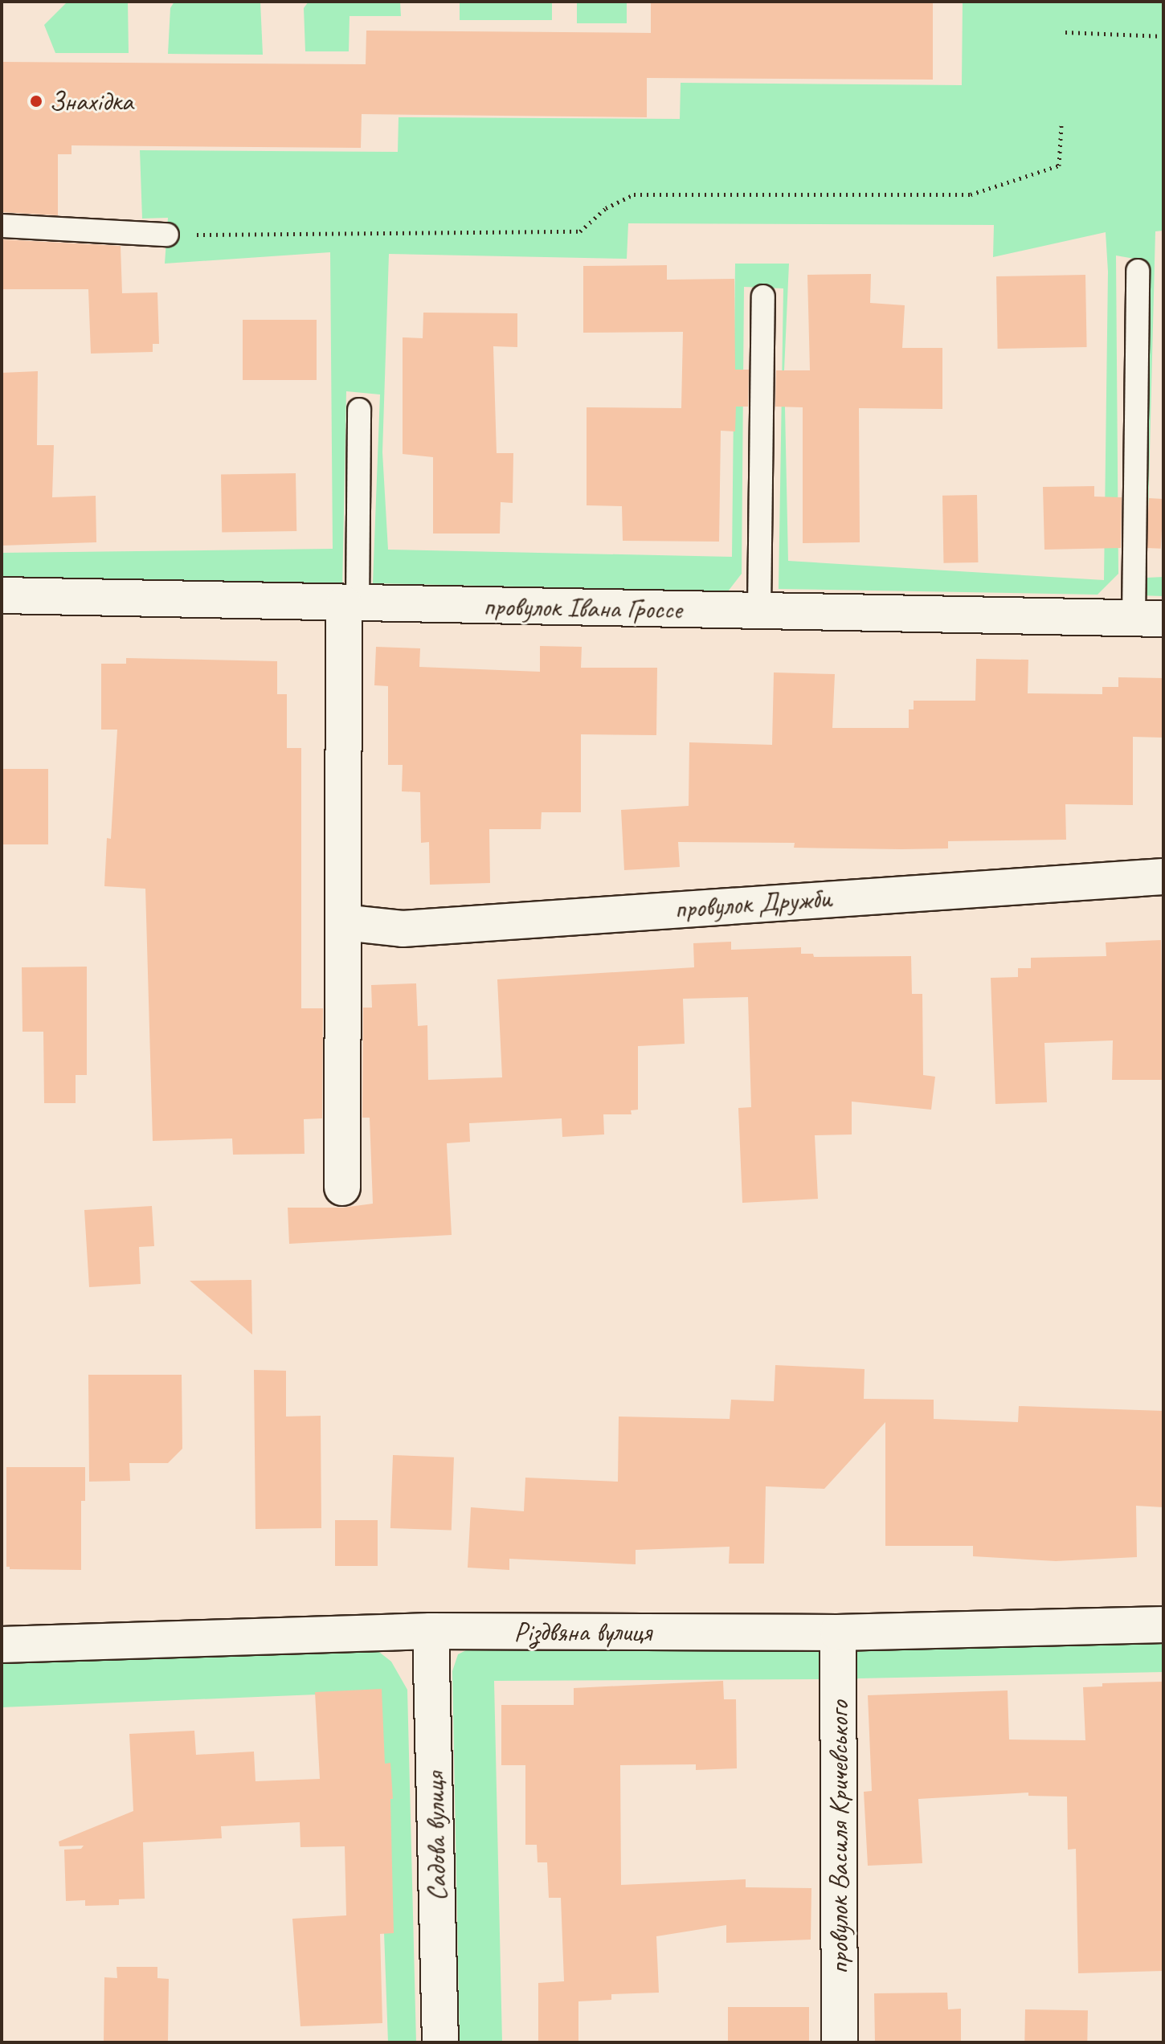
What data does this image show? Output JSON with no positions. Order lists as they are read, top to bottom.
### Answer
{
  "streets": {
    "street": [
      "провулок Івана Гроссе",
      "провулок Дружби",
      "Різдвяна вулиця",
      "Садова вулиця",
      "провулок Василя Кричевського"
    ]
  },
  "crossings": [
    ["Різдвяна вулиця", "Садова вулиця"],
    ["Різдвяна вулиця", "провулок Василя Кричевського"]
  ],
  "places": ["Знахідка"]
}
